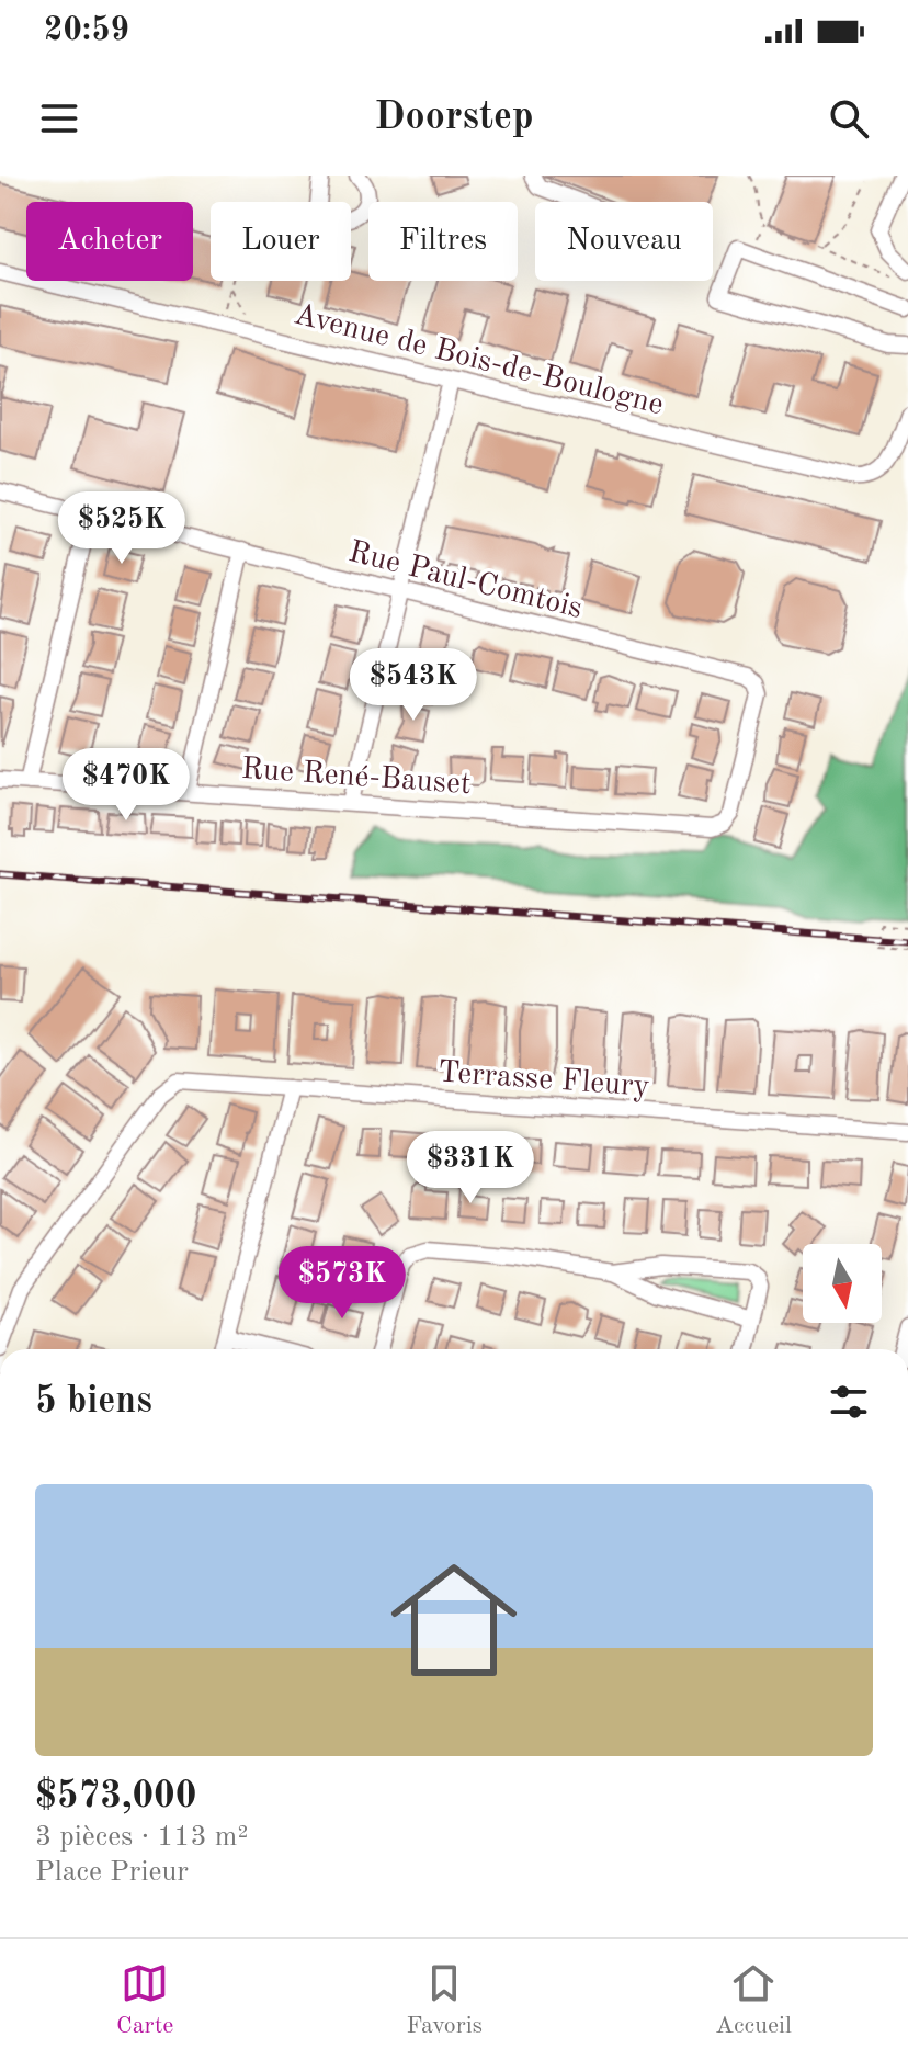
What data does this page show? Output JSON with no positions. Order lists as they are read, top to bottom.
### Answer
{
  "streets": {
    "street": [
      "Avenue de Bois-de-Boulogne",
      "Rue Paul-Comtois",
      "Rue René-Bauset",
      "Terrasse Fleury"
    ]
  },
  "crossings": [
    ["Rue Paul-Comtois", "Rue René-Bauset"]
  ],
  "north": "bottom",
  "page": {
    "status": "20:59",
    "header": "Doorstep",
    "chip": [
      "Acheter",
      "Louer",
      "Filtres",
      "Nouveau"
    ],
    "price": [
      "$525K",
      "$543K",
      "$470K",
      "$331K",
      "$573K"
    ],
    "heading": "5 biens",
    "list": [
      {
        "name": "$573,000",
        "note": "3 pièces · 113 m² · Place Prieur"
      }
    ],
    "tabs": ["Carte", "Favoris", "Accueil"]
  }
}
